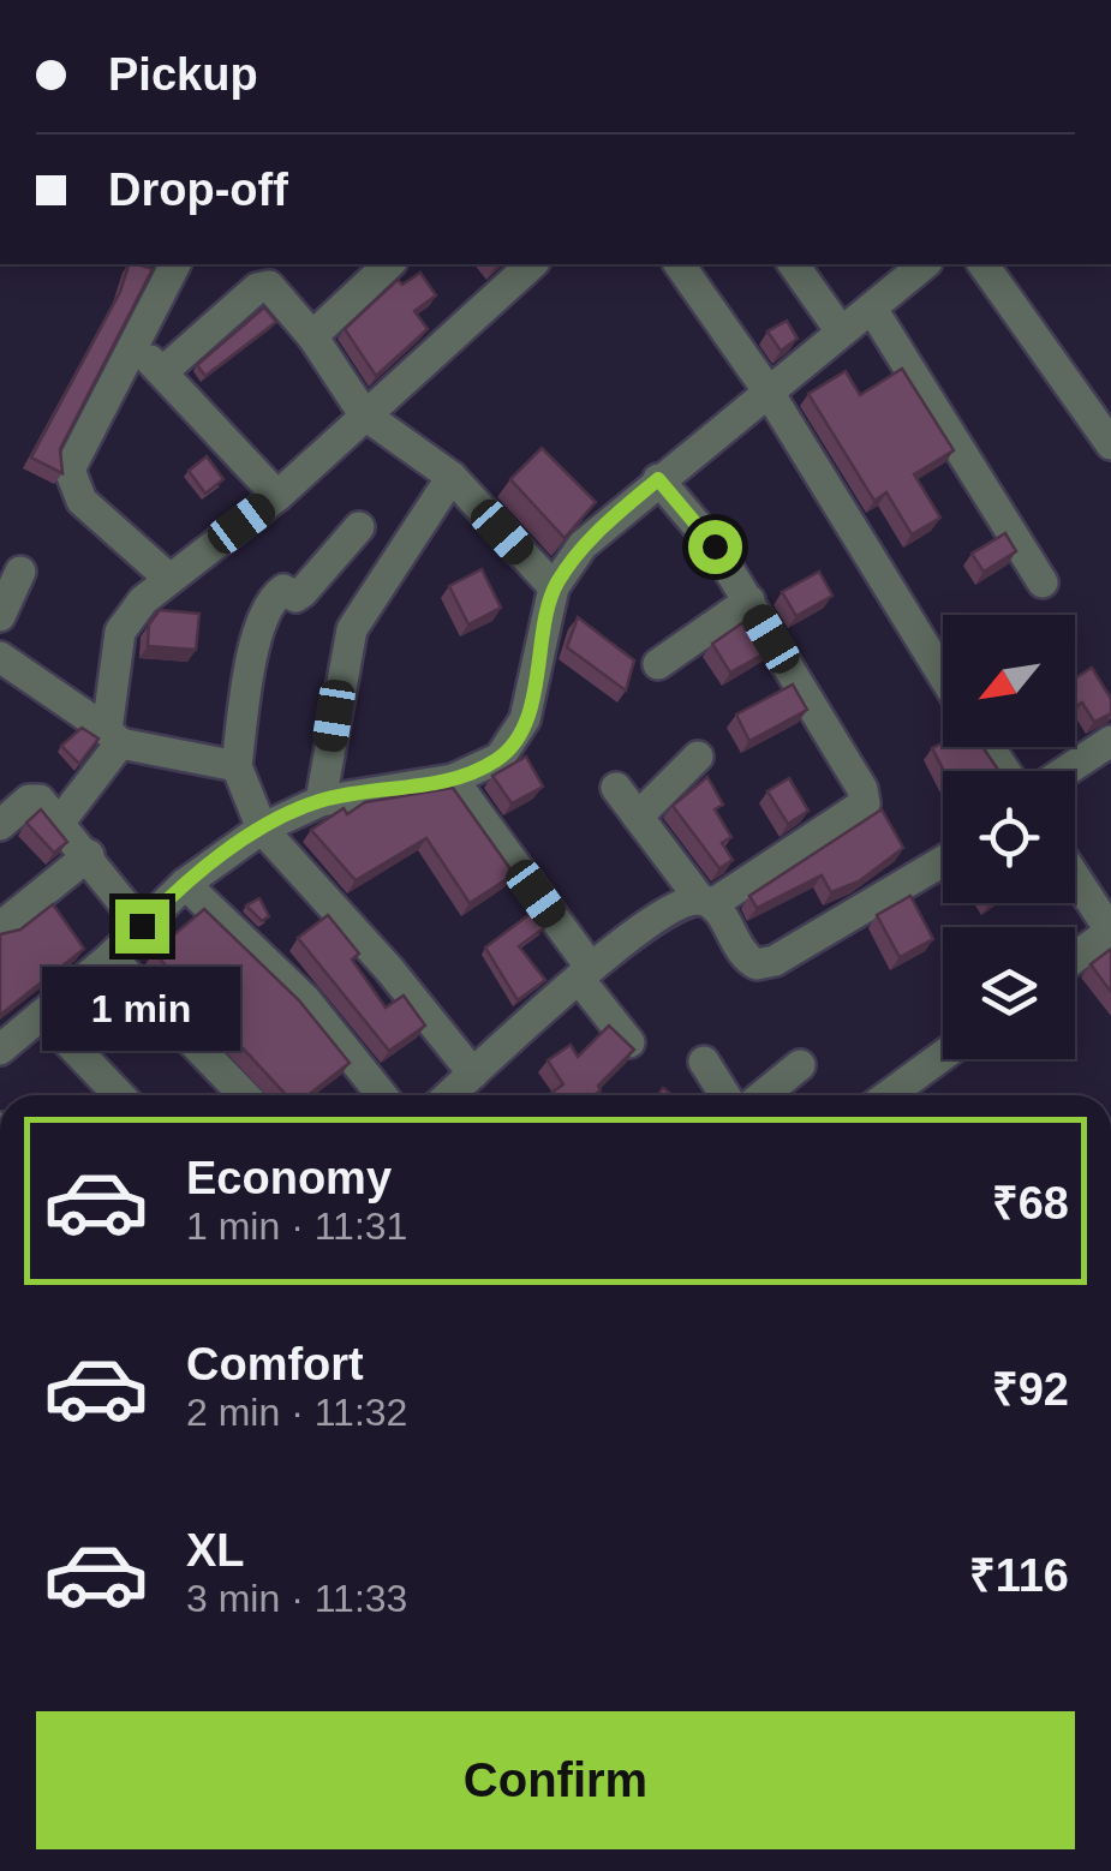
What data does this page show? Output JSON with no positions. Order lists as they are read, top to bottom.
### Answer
{
  "north": "bottom left",
  "page": {
    "banner": ["Pickup", "Drop-off"],
    "bubble": "1 min",
    "list": [
      {
        "name": "Economy",
        "note": "1 min · 11:31",
        "value": "₹68"
      },
      {
        "name": "Comfort",
        "note": "2 min · 11:32",
        "value": "₹92"
      },
      {
        "name": "XL",
        "note": "3 min · 11:33",
        "value": "₹116"
      }
    ],
    "buttons": "Confirm"
  }
}
